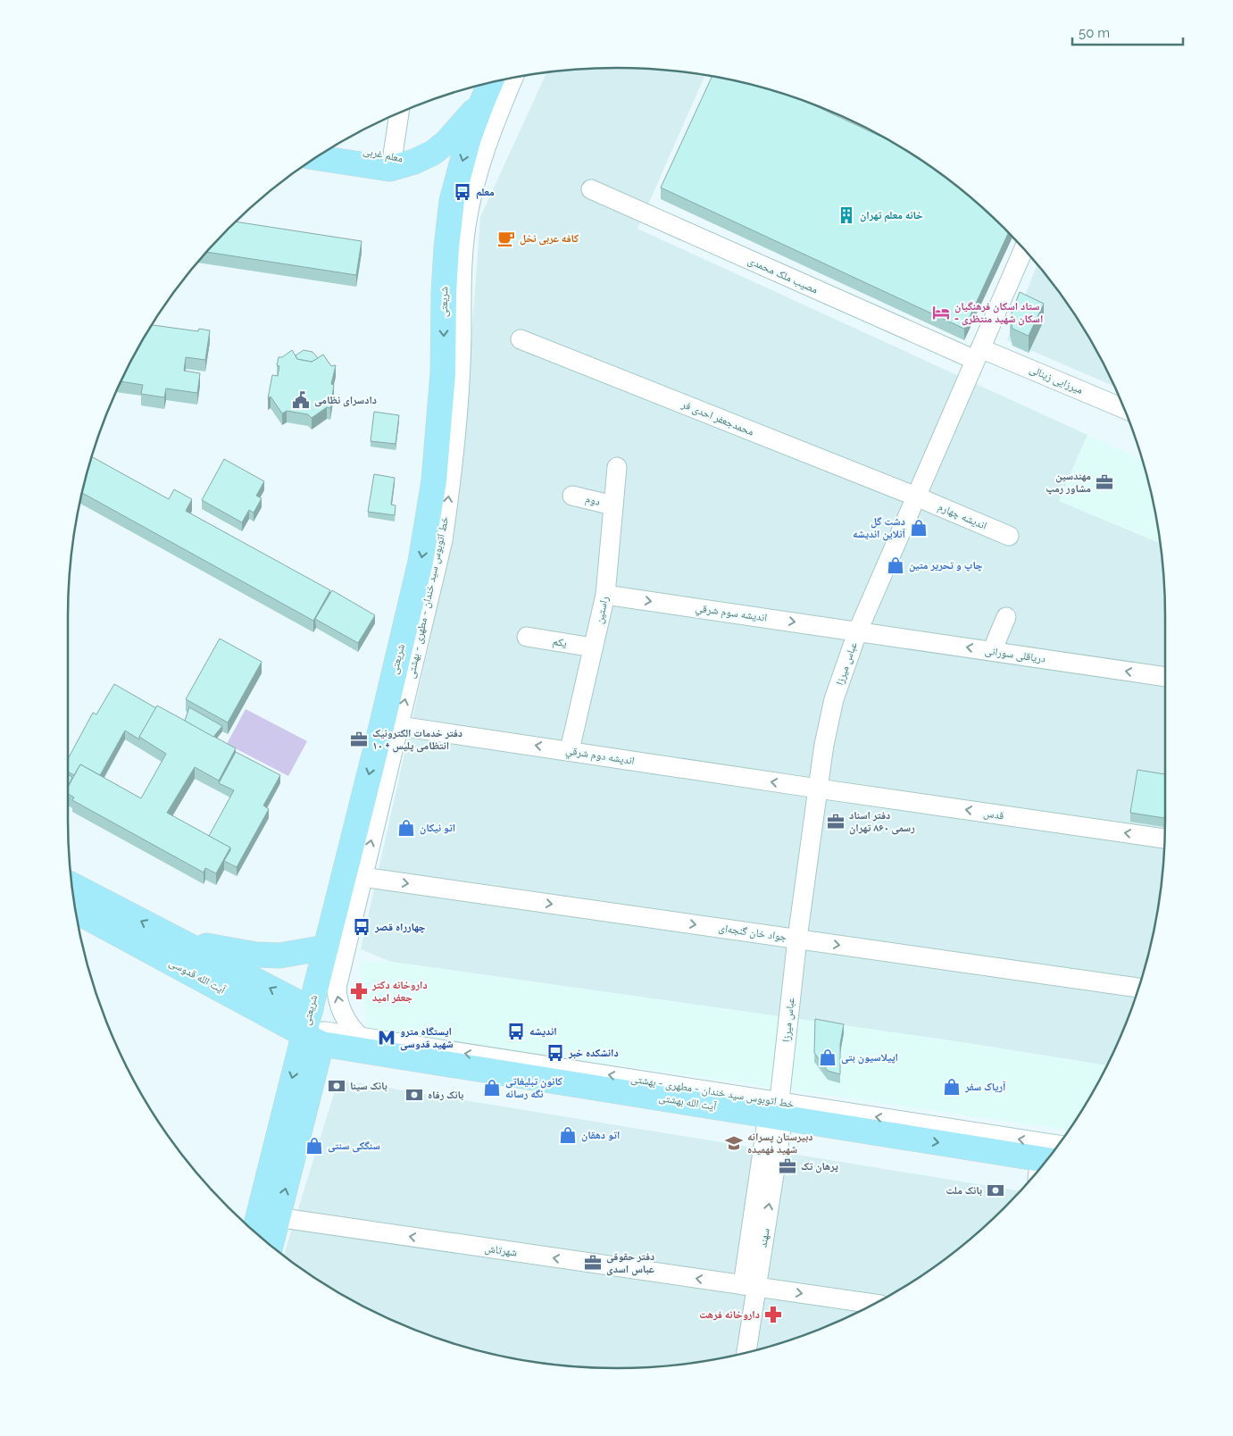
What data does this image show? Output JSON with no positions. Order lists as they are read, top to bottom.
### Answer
{
  "streets": {
    "main road": [
      "معلم غربی",
      "شریعتی",
      "آیت الله قدوسی",
      "آیت الله بهشتی"
    ],
    "street": [
      "مصیب ملک محمدی",
      "میرزایی زینالی",
      "محمدجعفر احدی فر",
      "دوم",
      "اندیشه چهارم",
      "خط اتوبوس سید خندان - مطهری - بهشتی",
      "راستین",
      "اندیشه سوم شرقي",
      "یکم",
      "دریاقلی سورانی",
      "عباس میرزا",
      "انديشه دوم شرقي",
      "قدس",
      "جواد خان گنجه‌ای",
      "شهرتاش"
    ]
  },
  "crossings": [
    ["مصیب ملک محمدی", "میرزایی زینالی"],
    ["مصیب ملک محمدی", "عباس میرزا"],
    ["شریعتی", "خط اتوبوس سید خندان - مطهری - بهشتی"],
    ["شریعتی", "انديشه دوم شرقي"],
    ["شریعتی", "جواد خان گنجه‌ای"],
    ["شریعتی", "آیت الله قدوسی"],
    ["شریعتی", "آیت الله بهشتی"],
    ["شریعتی", "شهرتاش"],
    ["میرزایی زینالی", "عباس میرزا"],
    ["محمدجعفر احدی فر", "اندیشه چهارم"],
    ["محمدجعفر احدی فر", "عباس میرزا"],
    ["دوم", "راستین"],
    ["اندیشه چهارم", "عباس میرزا"],
    ["خط اتوبوس سید خندان - مطهری - بهشتی", "عباس میرزا"],
    ["خط اتوبوس سید خندان - مطهری - بهشتی", "انديشه دوم شرقي"],
    ["خط اتوبوس سید خندان - مطهری - بهشتی", "آیت الله قدوسی"],
    ["خط اتوبوس سید خندان - مطهری - بهشتی", "آیت الله بهشتی"],
    ["راستین", "اندیشه سوم شرقي"],
    ["راستین", "یکم"],
    ["راستین", "انديشه دوم شرقي"],
    ["اندیشه سوم شرقي", "دریاقلی سورانی"],
    ["اندیشه سوم شرقي", "عباس میرزا"],
    ["دریاقلی سورانی", "عباس میرزا"],
    ["عباس میرزا", "انديشه دوم شرقي"],
    ["عباس میرزا", "قدس"],
    ["عباس میرزا", "جواد خان گنجه‌ای"],
    ["عباس میرزا", "آیت الله بهشتی"],
    ["عباس میرزا", "شهرتاش"],
    ["انديشه دوم شرقي", "قدس"],
    ["آیت الله قدوسی", "آیت الله بهشتی"]
  ],
  "one_way": [
    "شریعتی",
    "اندیشه سوم شرقي",
    "دریاقلی سورانی",
    "انديشه دوم شرقي",
    "قدس",
    "جواد خان گنجه‌ای",
    "آیت الله بهشتی"
  ],
  "places": {
    "bus stop": [
      "معلم",
      "چهارراه قصر",
      "اندیشه",
      "دانشکده خبر"
    ],
    "building": ["خانه معلم تهران"],
    "cafe": ["کافه عربی نخل"],
    "hotel": ["ستاد اسکان فرهنگیان - اسکان شهید منتظری"],
    "public building": ["دادسرای نظامی"],
    "office": [
      "مهندسین مشاور رمپ",
      "دفتر خدمات الکترونیک انتظامی پلیس + ۱۰",
      "دفتر اسناد رسمی ۸۶۰ تهران",
      "پرهان تک",
      "دفتر حقوقی عباس اسدی"
    ],
    "shop": [
      "دشت گل آنلاین اندیشه",
      "چاپ و تحریر متین",
      "اتو نیکان",
      "اپیلاسیون بتی",
      "آریاک سفر",
      "کانون تبلیغاتی نگه رسانه",
      "اتو دهقان",
      "سنگکی سنتی"
    ],
    "pharmacy": ["داروخانه دکتر جعفر امید", "داروخانه فرهت"],
    "metro station": ["ایستگاه مترو شهید قدوسی"],
    "bank": ["بانک سینا", "بانک رفاه", "بانک ملت"],
    "school or university": ["دبیرستان پسرانه شهید فهمیده"]
  },
  "scale_bar": "50 m"
}
